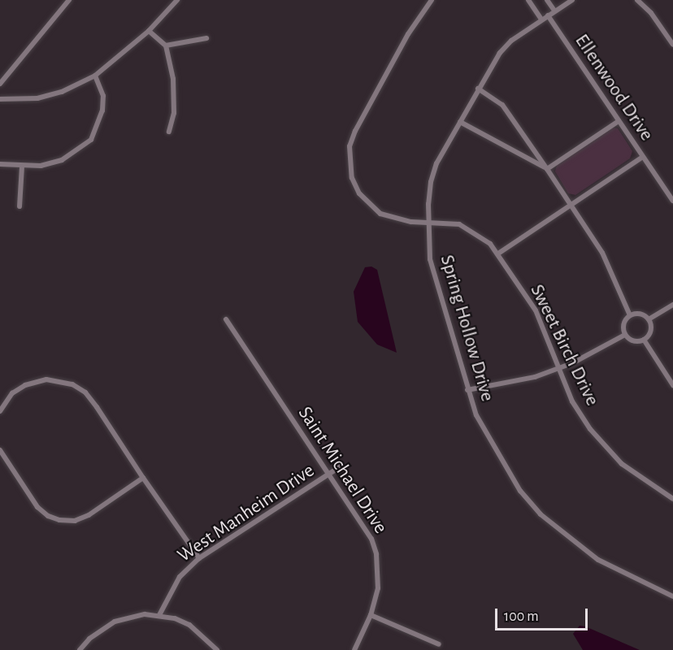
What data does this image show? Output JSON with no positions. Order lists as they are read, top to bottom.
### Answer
{
  "streets": {
    "street": [
      "Ellenwood Drive",
      "Spring Hollow Drive",
      "Sweet Birch Drive",
      "Saint Michael Drive",
      "West Manheim Drive"
    ]
  },
  "crossings": [
    ["Ellenwood Drive", "Spring Hollow Drive"],
    ["Spring Hollow Drive", "Sweet Birch Drive"],
    ["Saint Michael Drive", "West Manheim Drive"]
  ],
  "scale_bar": "100 m"
}
